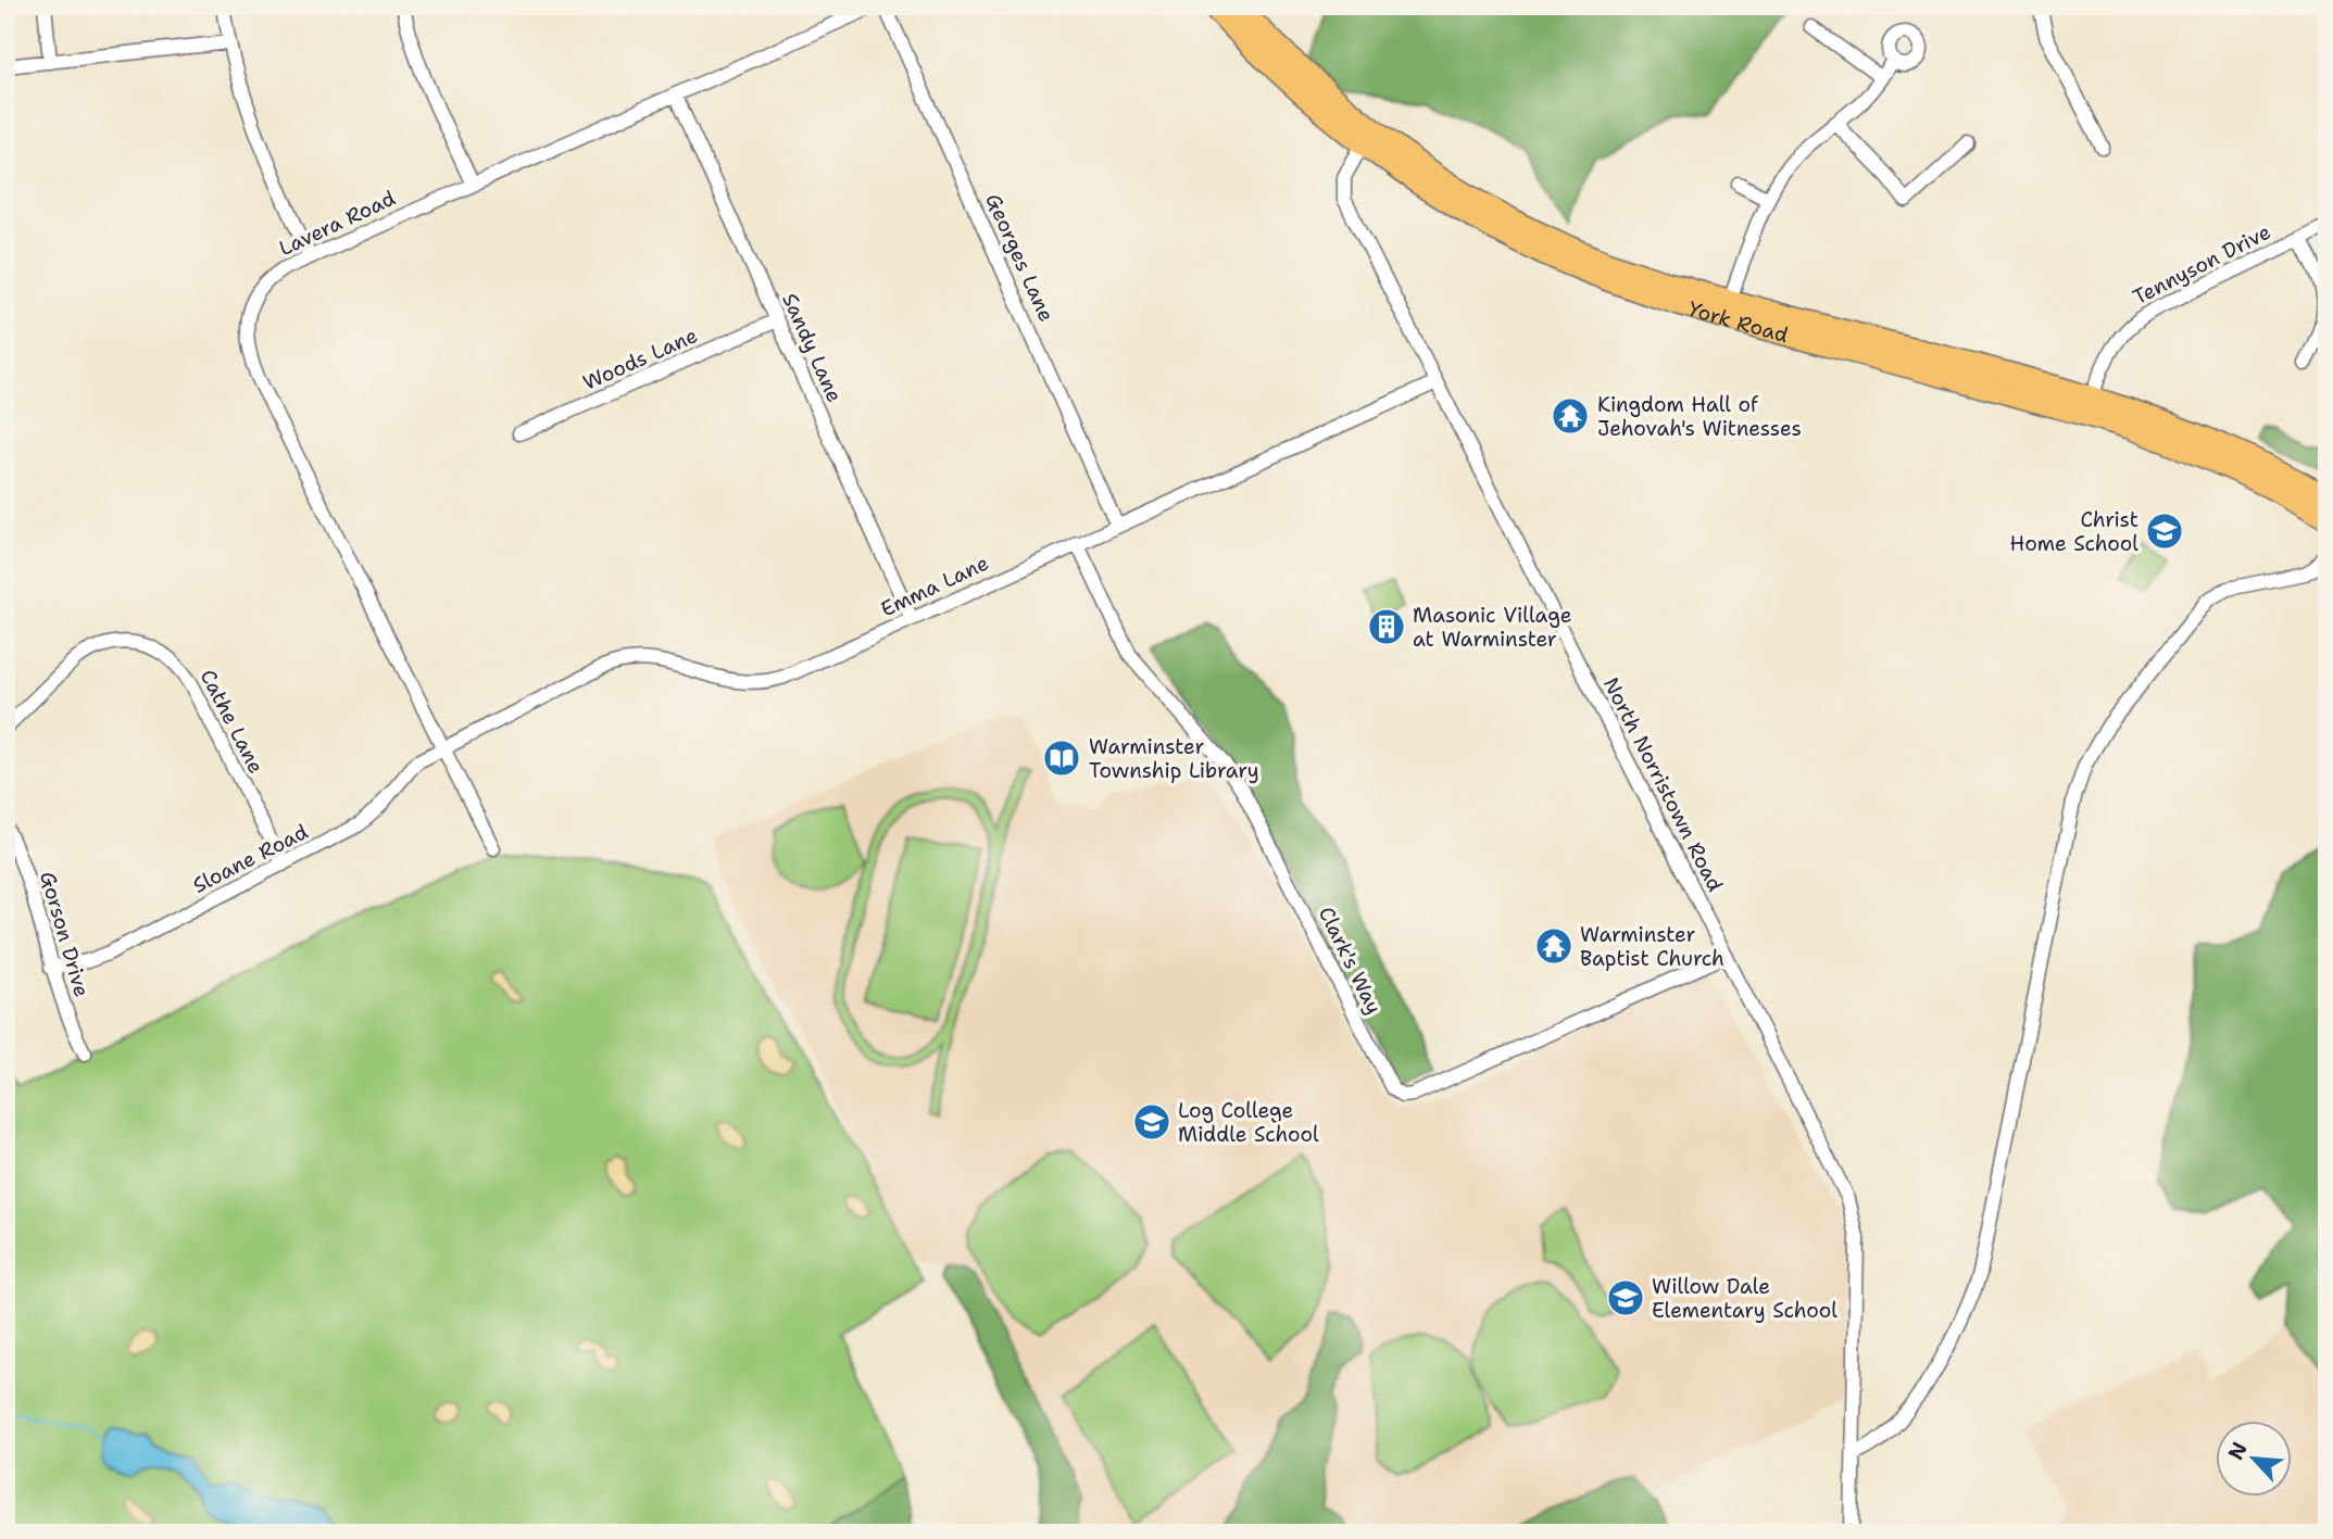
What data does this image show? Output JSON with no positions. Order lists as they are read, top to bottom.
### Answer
{
  "streets": {
    "highway": ["York Road"],
    "street": [
      "Lavera Road",
      "Georges Lane",
      "Tennyson Drive",
      "Sandy Lane",
      "Woods Lane",
      "Emma Lane",
      "Cathe Lane",
      "North Norristown Road",
      "Sloane Road",
      "Gorson Drive",
      "Clark's Way"
    ]
  },
  "crossings": [
    ["Lavera Road", "Sandy Lane"],
    ["Lavera Road", "Emma Lane"],
    ["Lavera Road", "Sloane Road"],
    ["Georges Lane", "Emma Lane"],
    ["Tennyson Drive", "York Road"],
    ["York Road", "North Norristown Road"],
    ["Sandy Lane", "Woods Lane"],
    ["Sandy Lane", "Emma Lane"],
    ["Emma Lane", "North Norristown Road"],
    ["Emma Lane", "Sloane Road"],
    ["Emma Lane", "Clark's Way"],
    ["Cathe Lane", "Sloane Road"],
    ["North Norristown Road", "Clark's Way"],
    ["Sloane Road", "Gorson Drive"]
  ],
  "places": {
    "temple": ["Kingdom Hall of Jehovah's Witnesses", "Warminster Baptist Church"],
    "school or university": ["Christ Home School", "Log College Middle School", "Willow Dale Elementary School"],
    "building": ["Masonic Village at Warminster"],
    "library": ["Warminster Township Library"]
  },
  "north": "top left"
}
